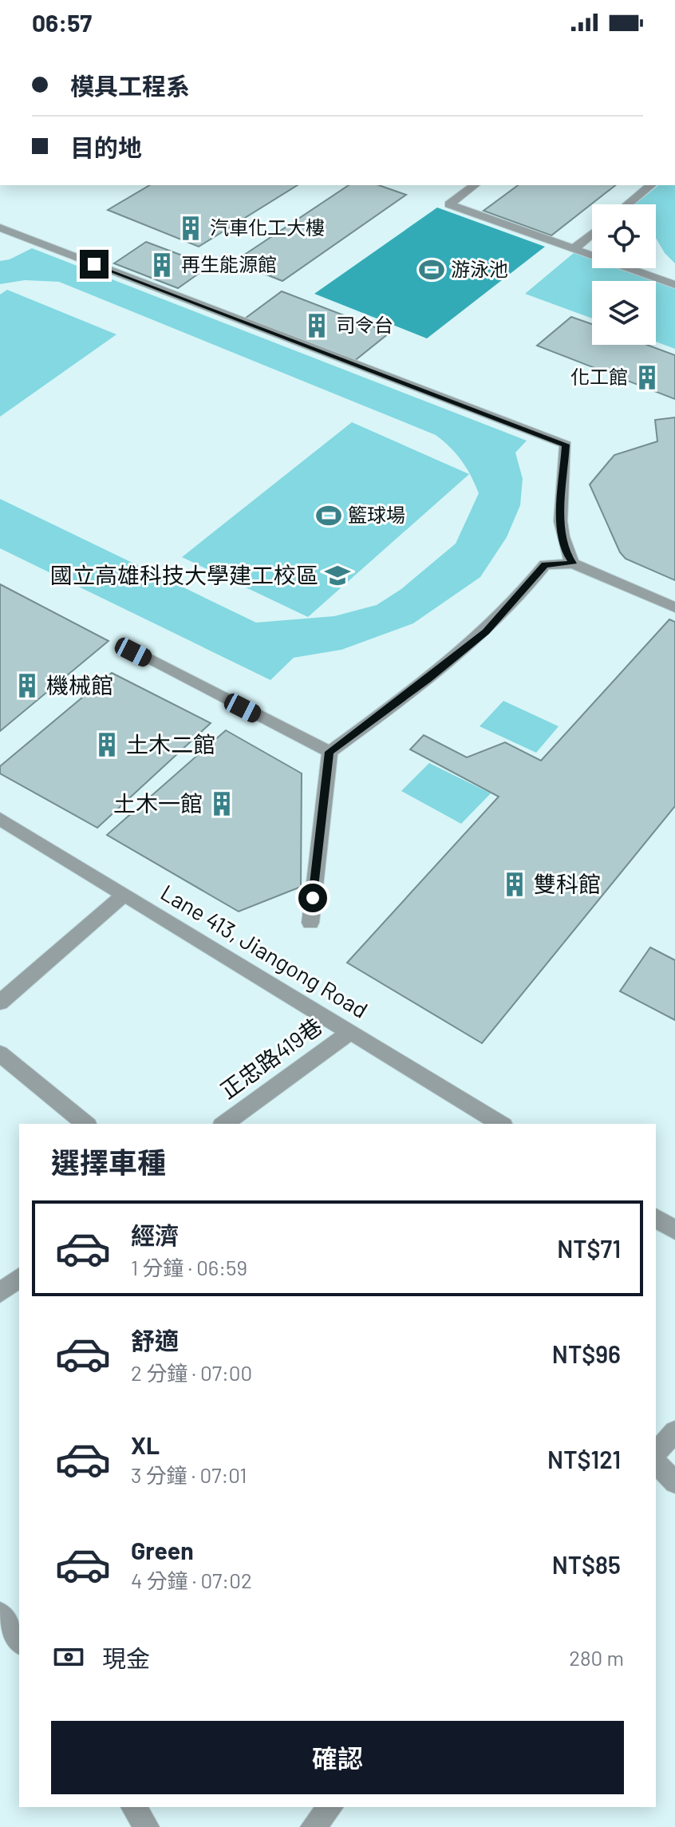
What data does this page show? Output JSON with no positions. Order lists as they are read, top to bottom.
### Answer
{
  "streets": {
    "street": ["Lane 413, Jiangong Road", "正忠路419巷"]
  },
  "crossings": [
    ["Lane 413, Jiangong Road", "正忠路419巷"]
  ],
  "places": {
    "building": [
      "汽車化工大樓",
      "再生能源館",
      "司令台",
      "化工館",
      "機械館",
      "土木二館",
      "土木一館",
      "雙科館"
    ],
    "sports": ["游泳池", "籃球場"],
    "school or university": ["國立高雄科技大學建工校區"]
  },
  "page": {
    "status": "06:57",
    "banner": ["模具工程系", "目的地"],
    "heading": "選擇車種",
    "list": [
      {
        "name": "經濟",
        "note": "1 分鐘 · 06:59",
        "value": "NT$71"
      },
      {
        "name": "舒適",
        "note": "2 分鐘 · 07:00",
        "value": "NT$96"
      },
      {
        "name": "XL",
        "note": "3 分鐘 · 07:01",
        "value": "NT$121"
      },
      {
        "name": "Green",
        "note": "4 分鐘 · 07:02",
        "value": "NT$85"
      }
    ],
    "pay": ["現金", "280 m"],
    "buttons": "確認"
  }
}
